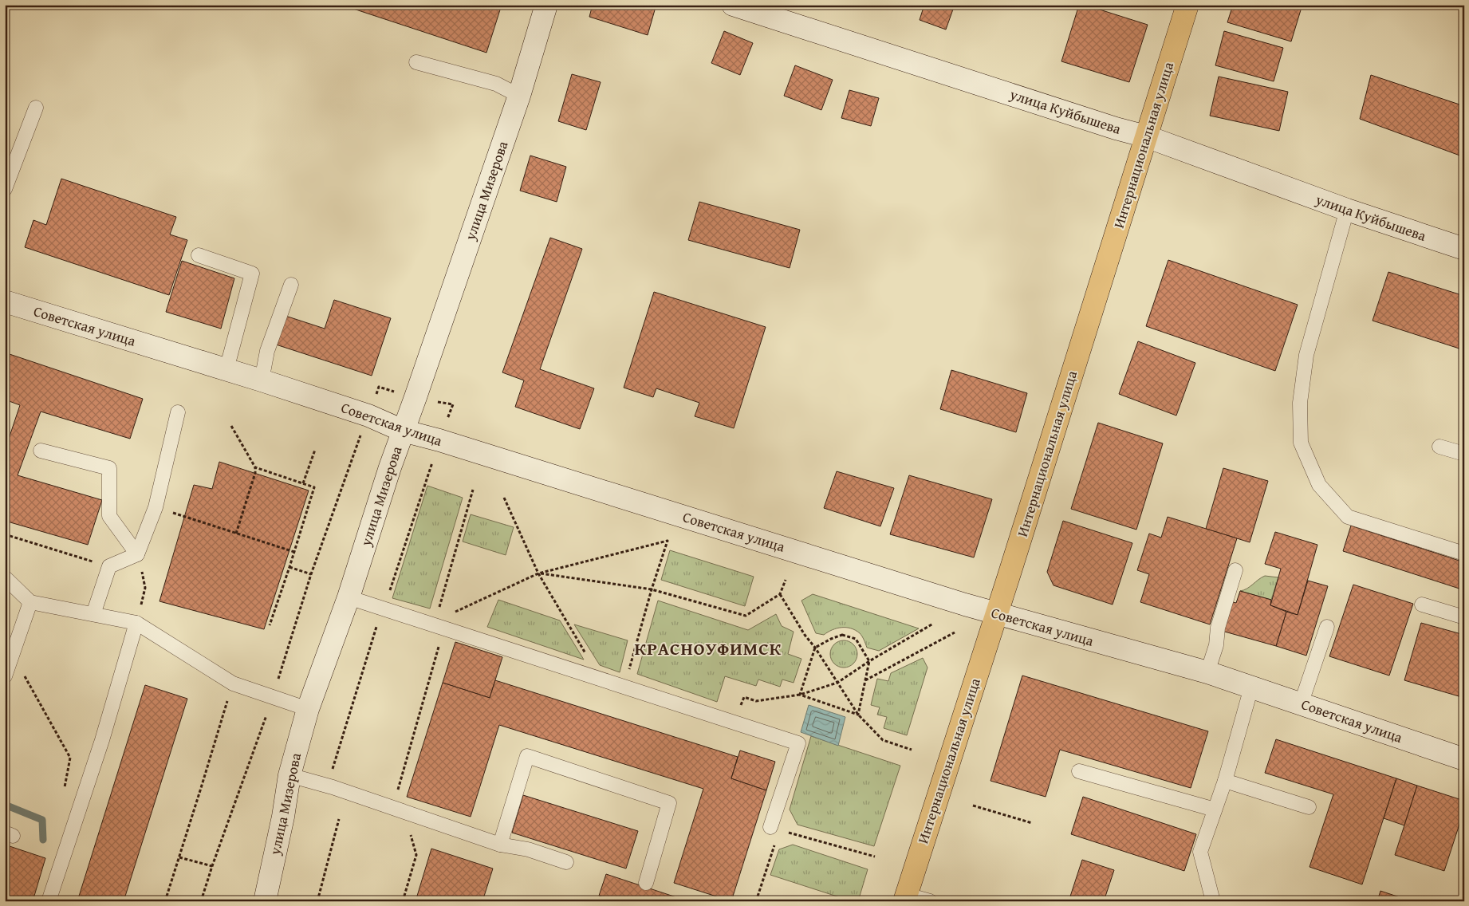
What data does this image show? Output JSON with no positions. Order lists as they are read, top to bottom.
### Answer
{
  "streets": {
    "main road": [
      "улица Куйбышева",
      "Интернациональная улица",
      "улица Мизерова",
      "Советская улица"
    ]
  },
  "crossings": [
    ["улица Куйбышева", "Интернациональная улица"],
    ["Интернациональная улица", "Советская улица"],
    ["улица Мизерова", "Советская улица"]
  ],
  "districts": ["КРАСНОУФИМСК"]
}
